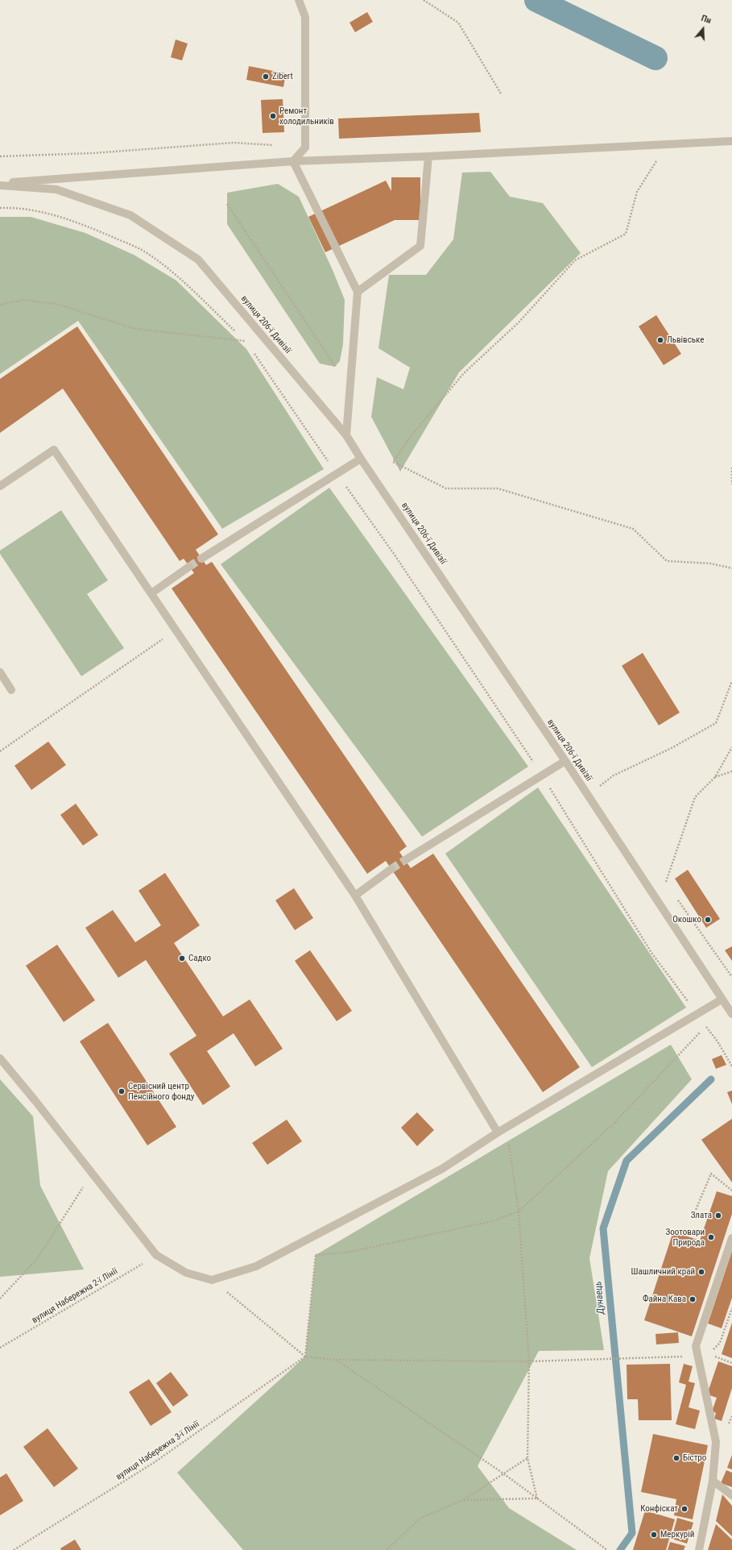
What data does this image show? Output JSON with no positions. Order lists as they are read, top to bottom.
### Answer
{
  "streets": {
    "street": ["вулиця 206-ї Дивізії"],
    "path": ["вулиця Набережна 2-ї Лінії", "вулиця Набережна 3-ї Лінії"]
  },
  "water": ["Дунаець"],
  "places": [
    "Zibert",
    "Ремонт холодильників",
    "Львівське",
    "Окошко",
    "Садко",
    "Сервісний центр Пенсійного фонду",
    "Злата",
    "Зоотовари Природа",
    "Шашличний край",
    "Файна Кава",
    "Бістро",
    "Конфіскат",
    "Меркурій"
  ],
  "north": "top"
}
